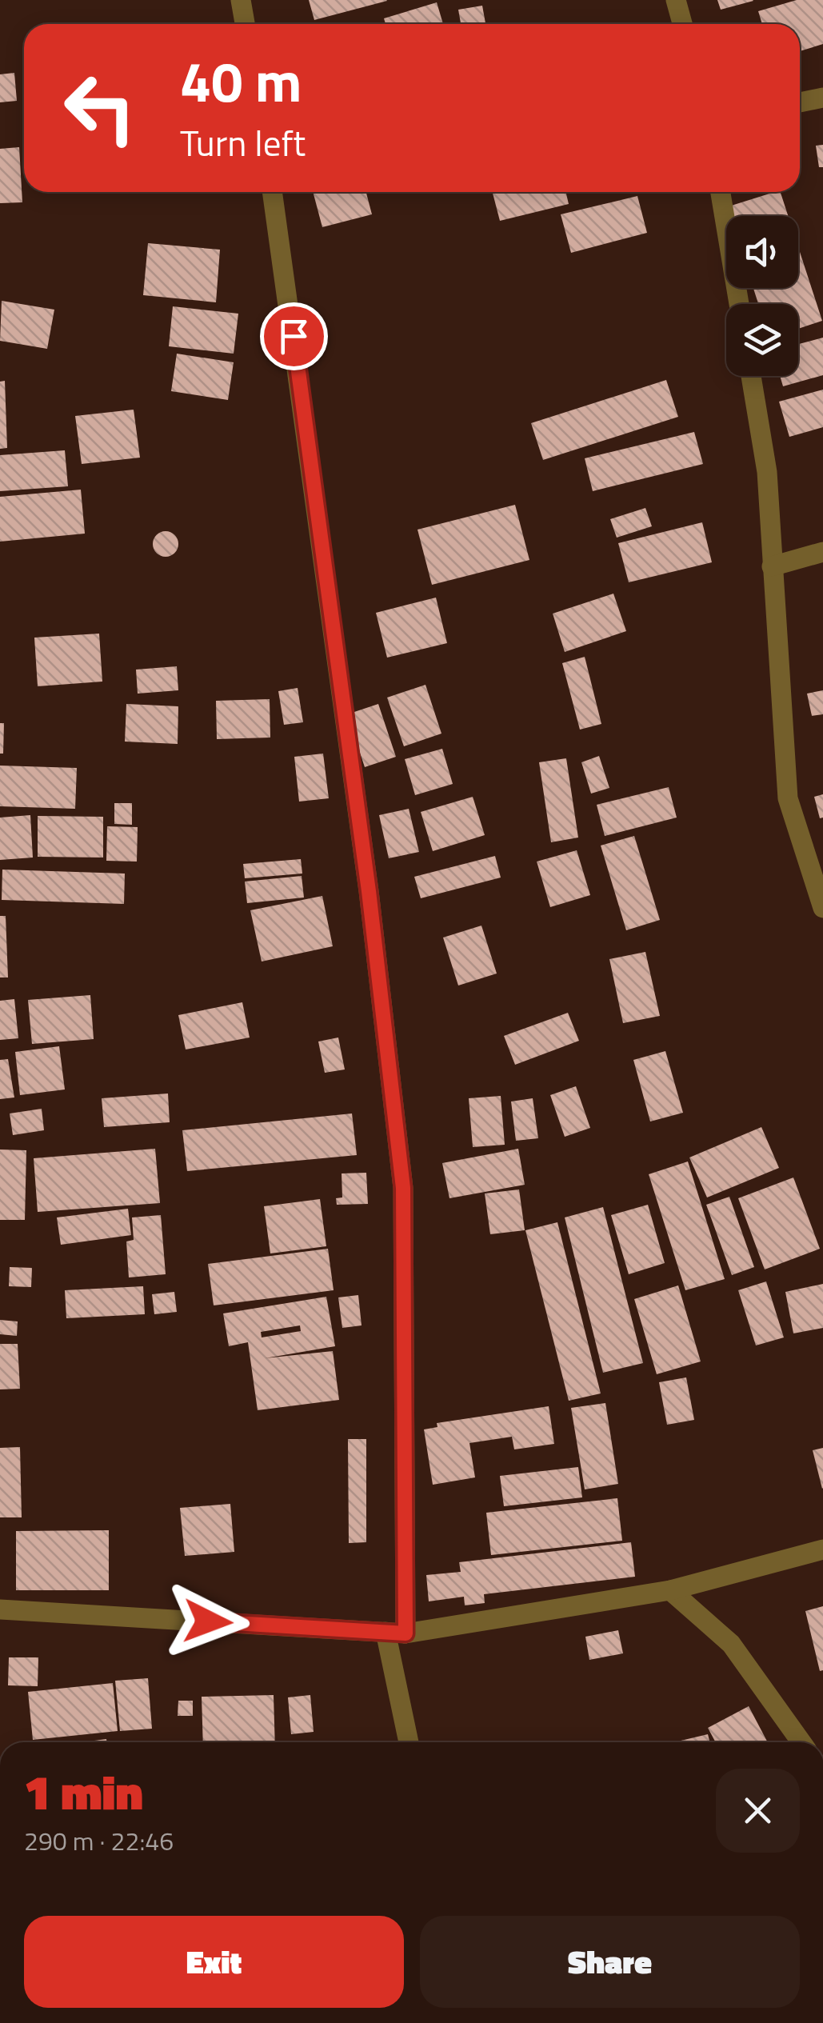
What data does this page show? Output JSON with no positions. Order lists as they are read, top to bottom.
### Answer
{
  "page": {
    "turn": ["40 m", "Turn left"],
    "heading": ["1 min", "290 m · 22:46"],
    "buttons": ["Exit", "Share"]
  }
}
